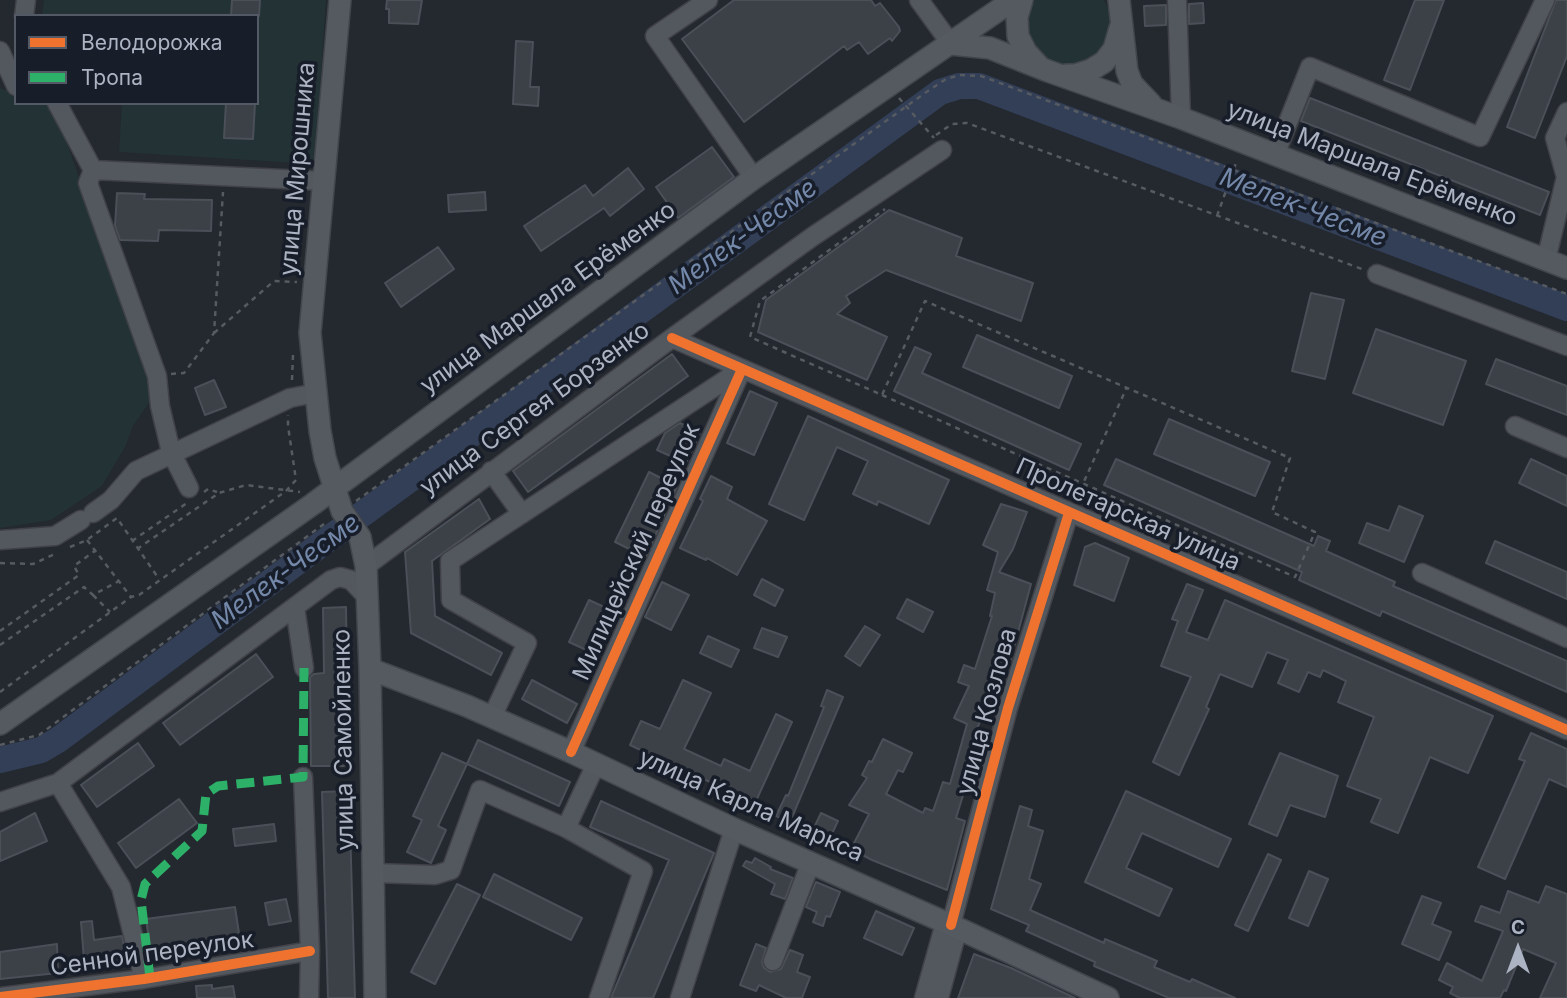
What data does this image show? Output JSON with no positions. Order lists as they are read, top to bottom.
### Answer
{
  "streets": {
    "main road": [
      "улица Маршала Ерёменко",
      "улица Мирошника",
      "улица Самойленко",
      "улица Карла Маркса"
    ],
    "street": [
      "улица Сергея Борзенко",
      "Пролетарская улица",
      "Милицейский переулок",
      "улица Козлова",
      "Сенной переулок"
    ]
  },
  "crossings": [
    ["улица Маршала Ерёменко", "улица Мирошника"],
    ["улица Маршала Ерёменко", "улица Самойленко"],
    ["улица Мирошника", "улица Самойленко"],
    ["улица Сергея Борзенко", "Пролетарская улица"],
    ["улица Сергея Борзенко", "улица Самойленко"],
    ["Пролетарская улица", "Милицейский переулок"],
    ["Пролетарская улица", "улица Козлова"],
    ["Милицейский переулок", "улица Карла Маркса"],
    ["улица Козлова", "улица Карла Маркса"],
    ["улица Самойленко", "улица Карла Маркса"]
  ],
  "water": ["Мелек-Чесме"],
  "legend": ["Велодорожка", "Тропа"],
  "north": "top"
}
